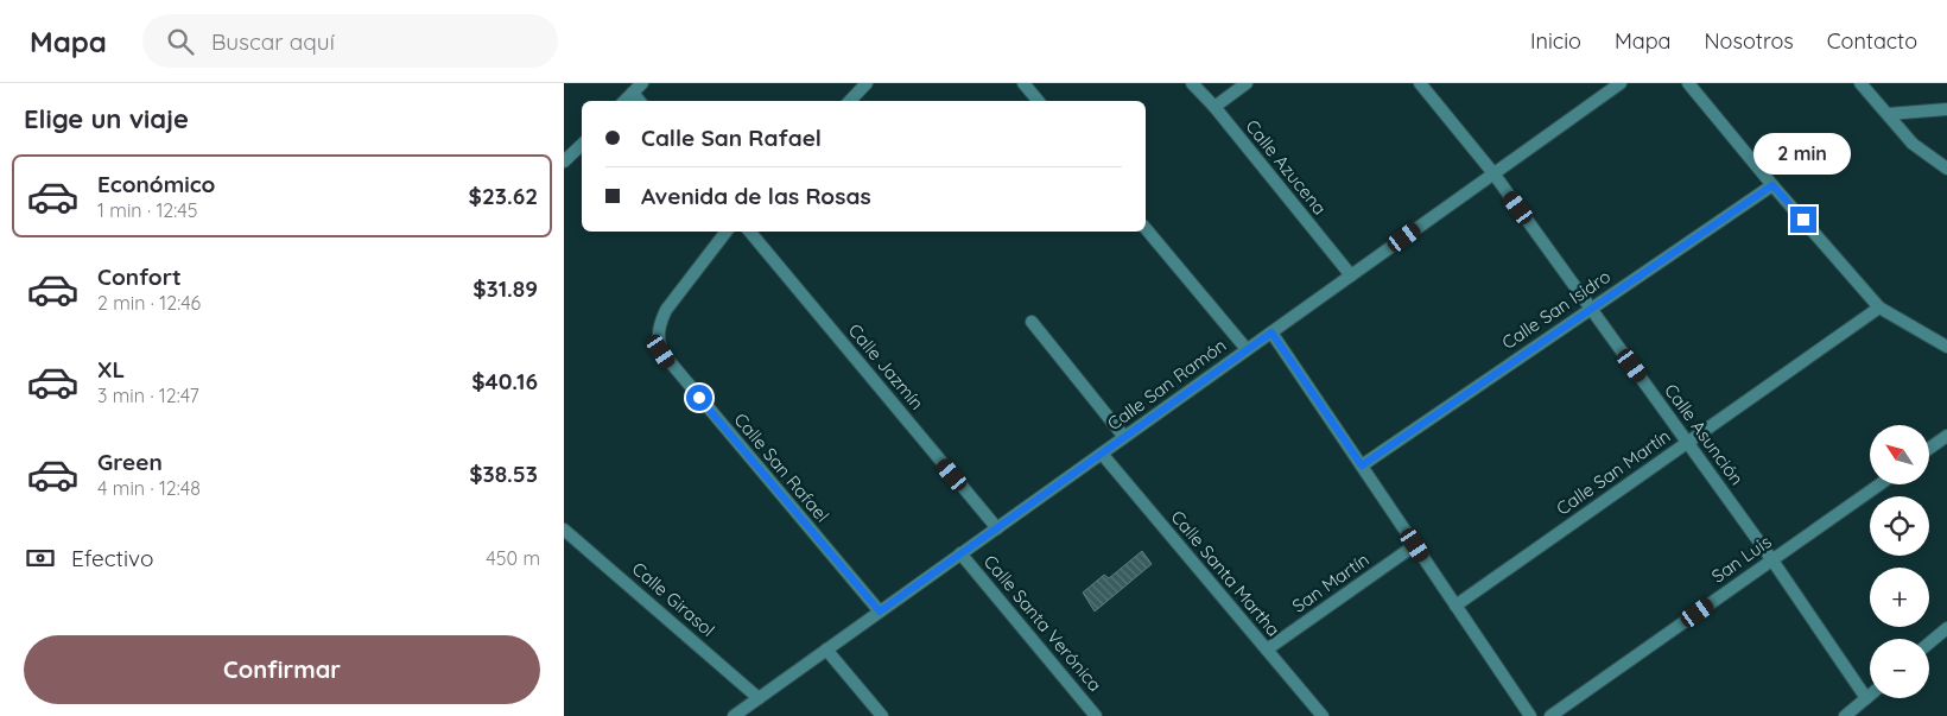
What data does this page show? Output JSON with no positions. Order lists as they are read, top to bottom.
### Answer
{
  "streets": {
    "street": [
      "Calle Azucena",
      "Calle San Isidro",
      "Calle Jazmín",
      "Calle San Ramón",
      "Calle Asunción",
      "Calle San Rafael",
      "Calle San Martín",
      "San Luis",
      "Calle Santa Martha",
      "San Martín",
      "Calle Girasol",
      "Calle Santa Verónica"
    ]
  },
  "crossings": [
    ["Calle Azucena", "Calle San Ramón"],
    ["Calle San Isidro", "Calle Asunción"],
    ["Calle Jazmín", "Calle San Ramón"],
    ["Calle San Ramón", "Calle Asunción"],
    ["Calle San Ramón", "Calle San Rafael"],
    ["Calle San Ramón", "Calle Santa Martha"],
    ["Calle San Ramón", "Calle Girasol"],
    ["Calle San Ramón", "Calle Santa Verónica"],
    ["Calle Asunción", "Calle San Martín"],
    ["Calle Asunción", "San Luis"],
    ["Calle Santa Martha", "San Martín"]
  ],
  "north": "top left",
  "page": {
    "header": "Mapa",
    "search": "Buscar aquí",
    "nav": [
      "Inicio",
      "Mapa",
      "Nosotros",
      "Contacto"
    ],
    "heading": "Elige un viaje",
    "banner": ["Calle San Rafael", "Avenida de las Rosas"],
    "bubble": "2 min",
    "list": [
      {
        "name": "Económico",
        "note": "1 min · 12:45",
        "value": "$23.62"
      },
      {
        "name": "Confort",
        "note": "2 min · 12:46",
        "value": "$31.89"
      },
      {
        "name": "XL",
        "note": "3 min · 12:47",
        "value": "$40.16"
      },
      {
        "name": "Green",
        "note": "4 min · 12:48",
        "value": "$38.53"
      }
    ],
    "map_buttons": ["+", "−"],
    "pay": ["Efectivo", "450 m"],
    "buttons": "Confirmar"
  }
}
